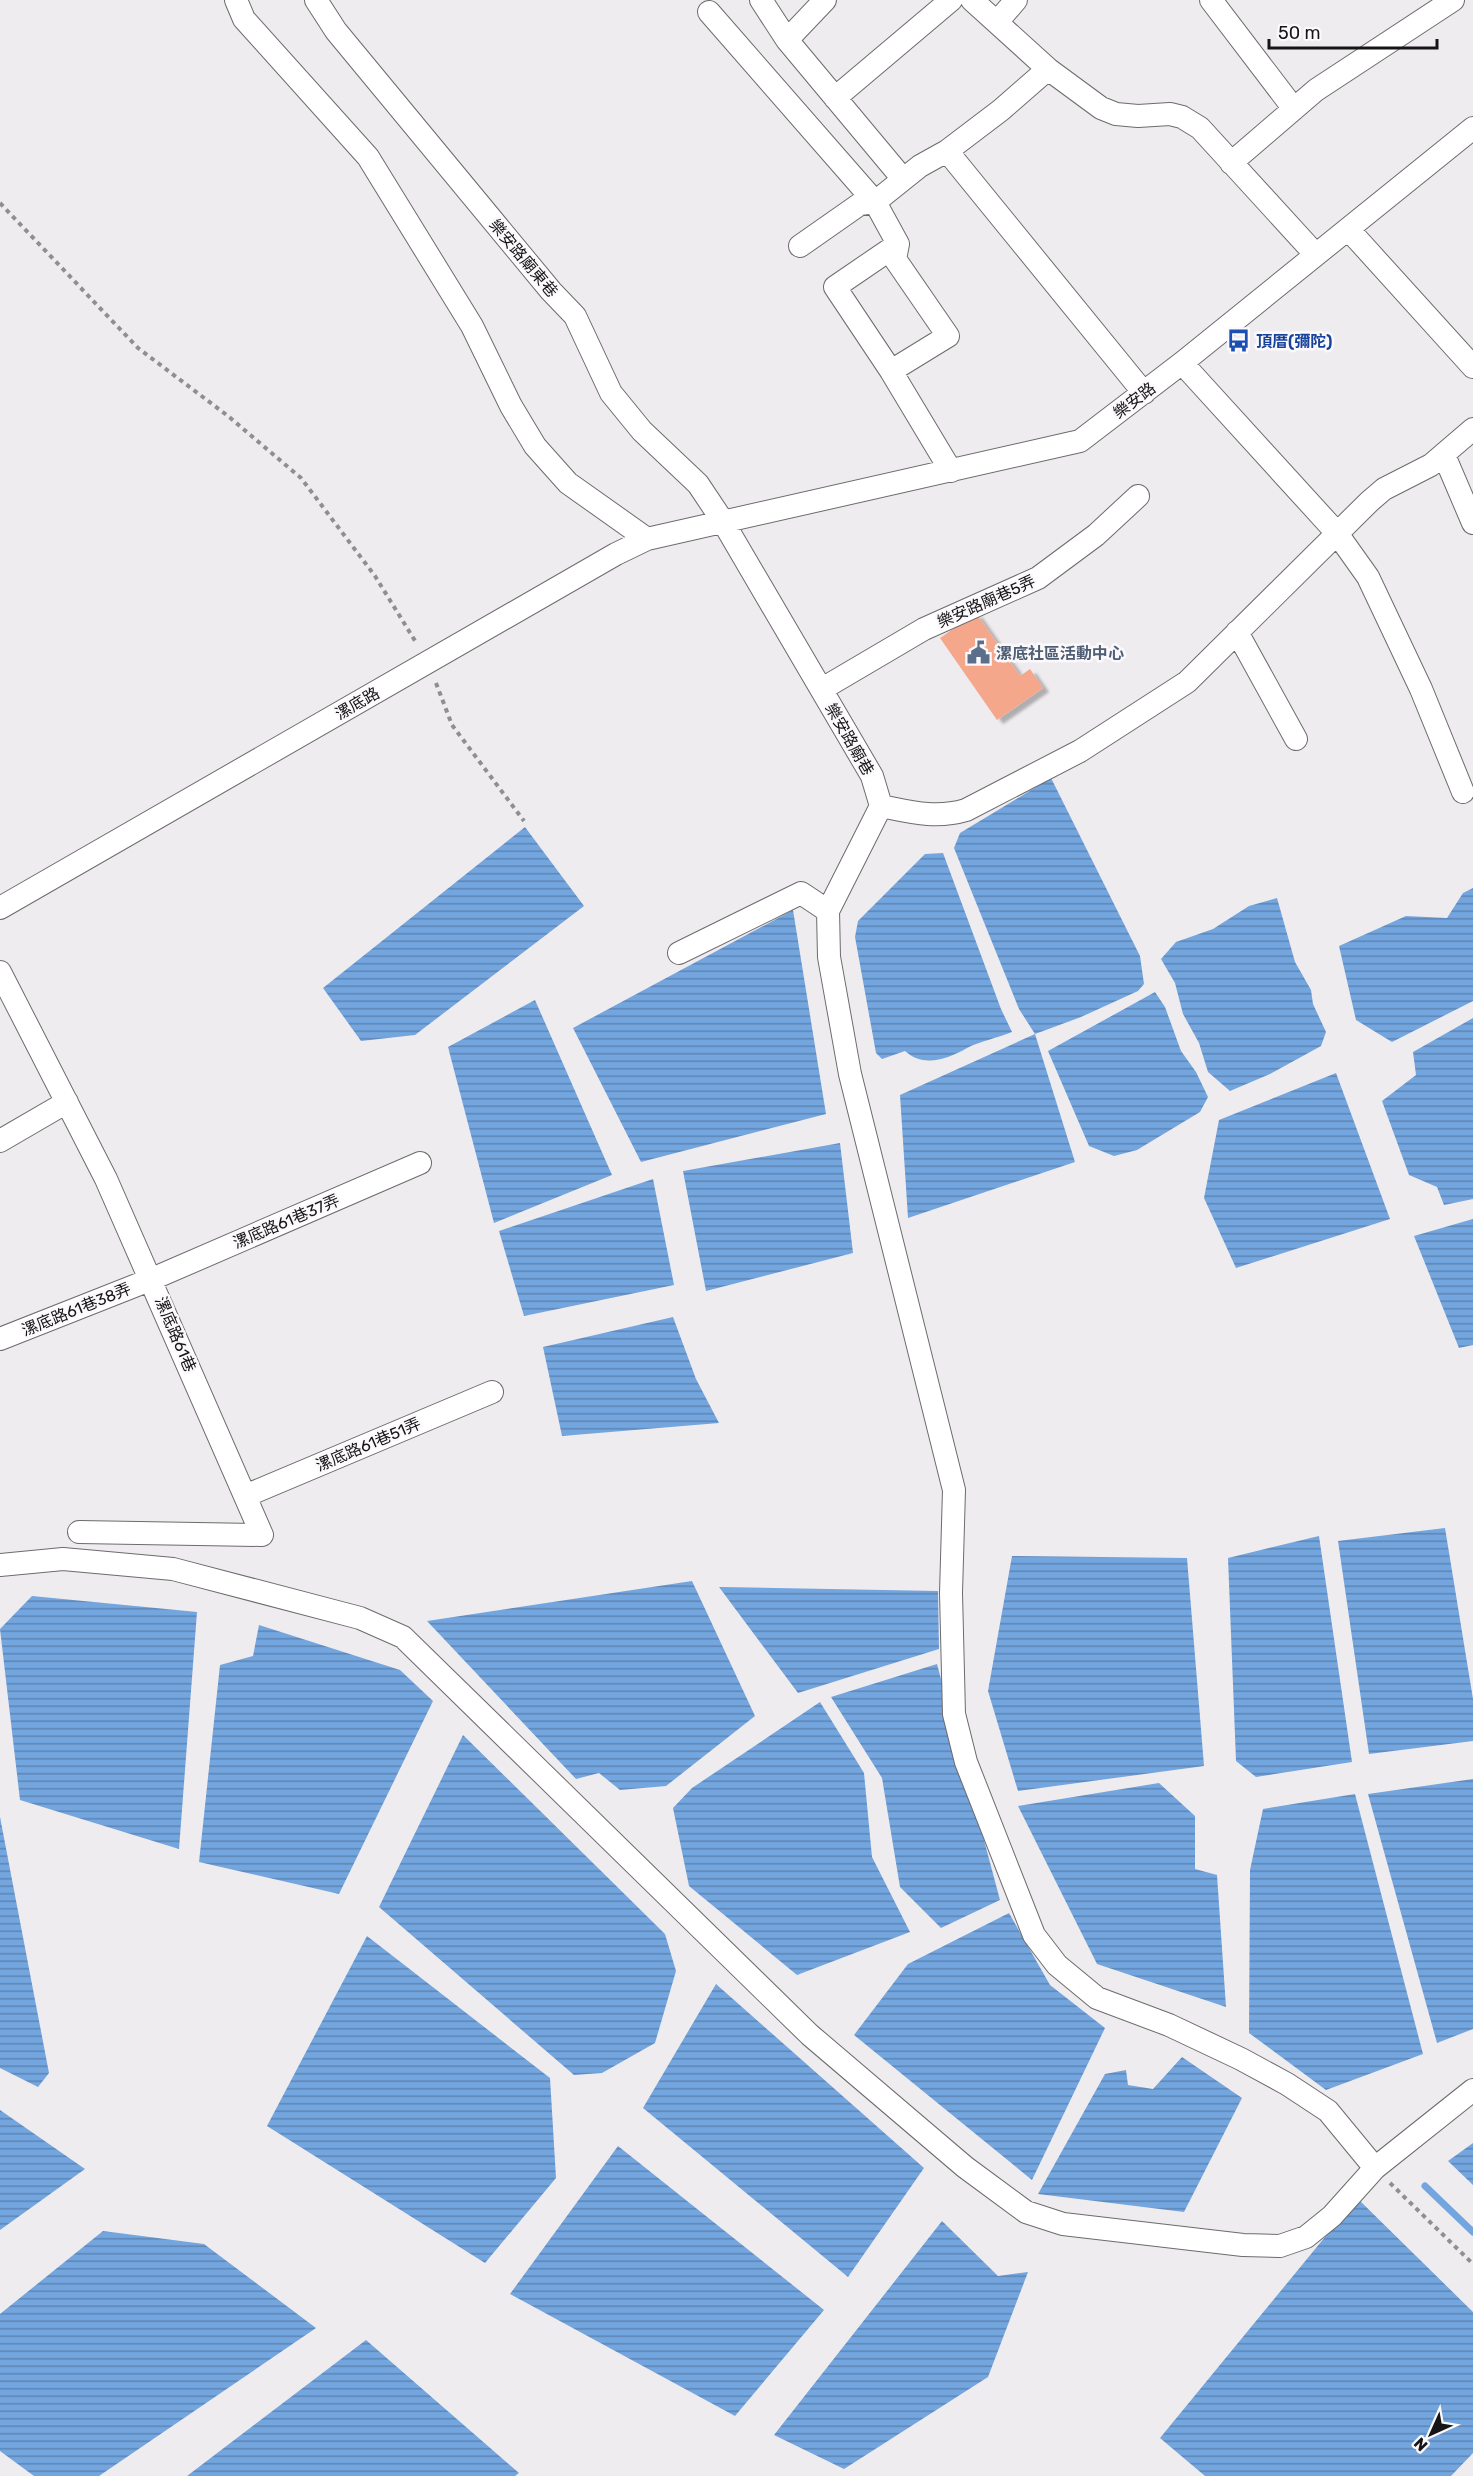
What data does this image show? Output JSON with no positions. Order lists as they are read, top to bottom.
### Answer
{
  "streets": {
    "street": [
      "樂安路廟東巷",
      "樂安路",
      "樂安路廟巷5弄",
      "漯底路",
      "樂安路廟巷",
      "漯底路61巷37弄",
      "漯底路61巷38弄",
      "漯底路61巷",
      "漯底路61巷51弄"
    ]
  },
  "crossings": [
    ["樂安路廟東巷", "樂安路"],
    ["樂安路廟東巷", "漯底路"],
    ["樂安路廟東巷", "樂安路廟巷"],
    ["樂安路", "漯底路"],
    ["樂安路", "樂安路廟巷"],
    ["樂安路廟巷5弄", "樂安路廟巷"],
    ["漯底路", "樂安路廟巷"],
    ["漯底路61巷37弄", "漯底路61巷38弄"],
    ["漯底路61巷37弄", "漯底路61巷"],
    ["漯底路61巷38弄", "漯底路61巷"],
    ["漯底路61巷", "漯底路61巷51弄"]
  ],
  "places": {
    "bus stop": ["頂厝(彌陀)"],
    "public building": ["漯底社區活動中心"]
  },
  "scale_bar": "50 m",
  "north": "bottom left"
}
